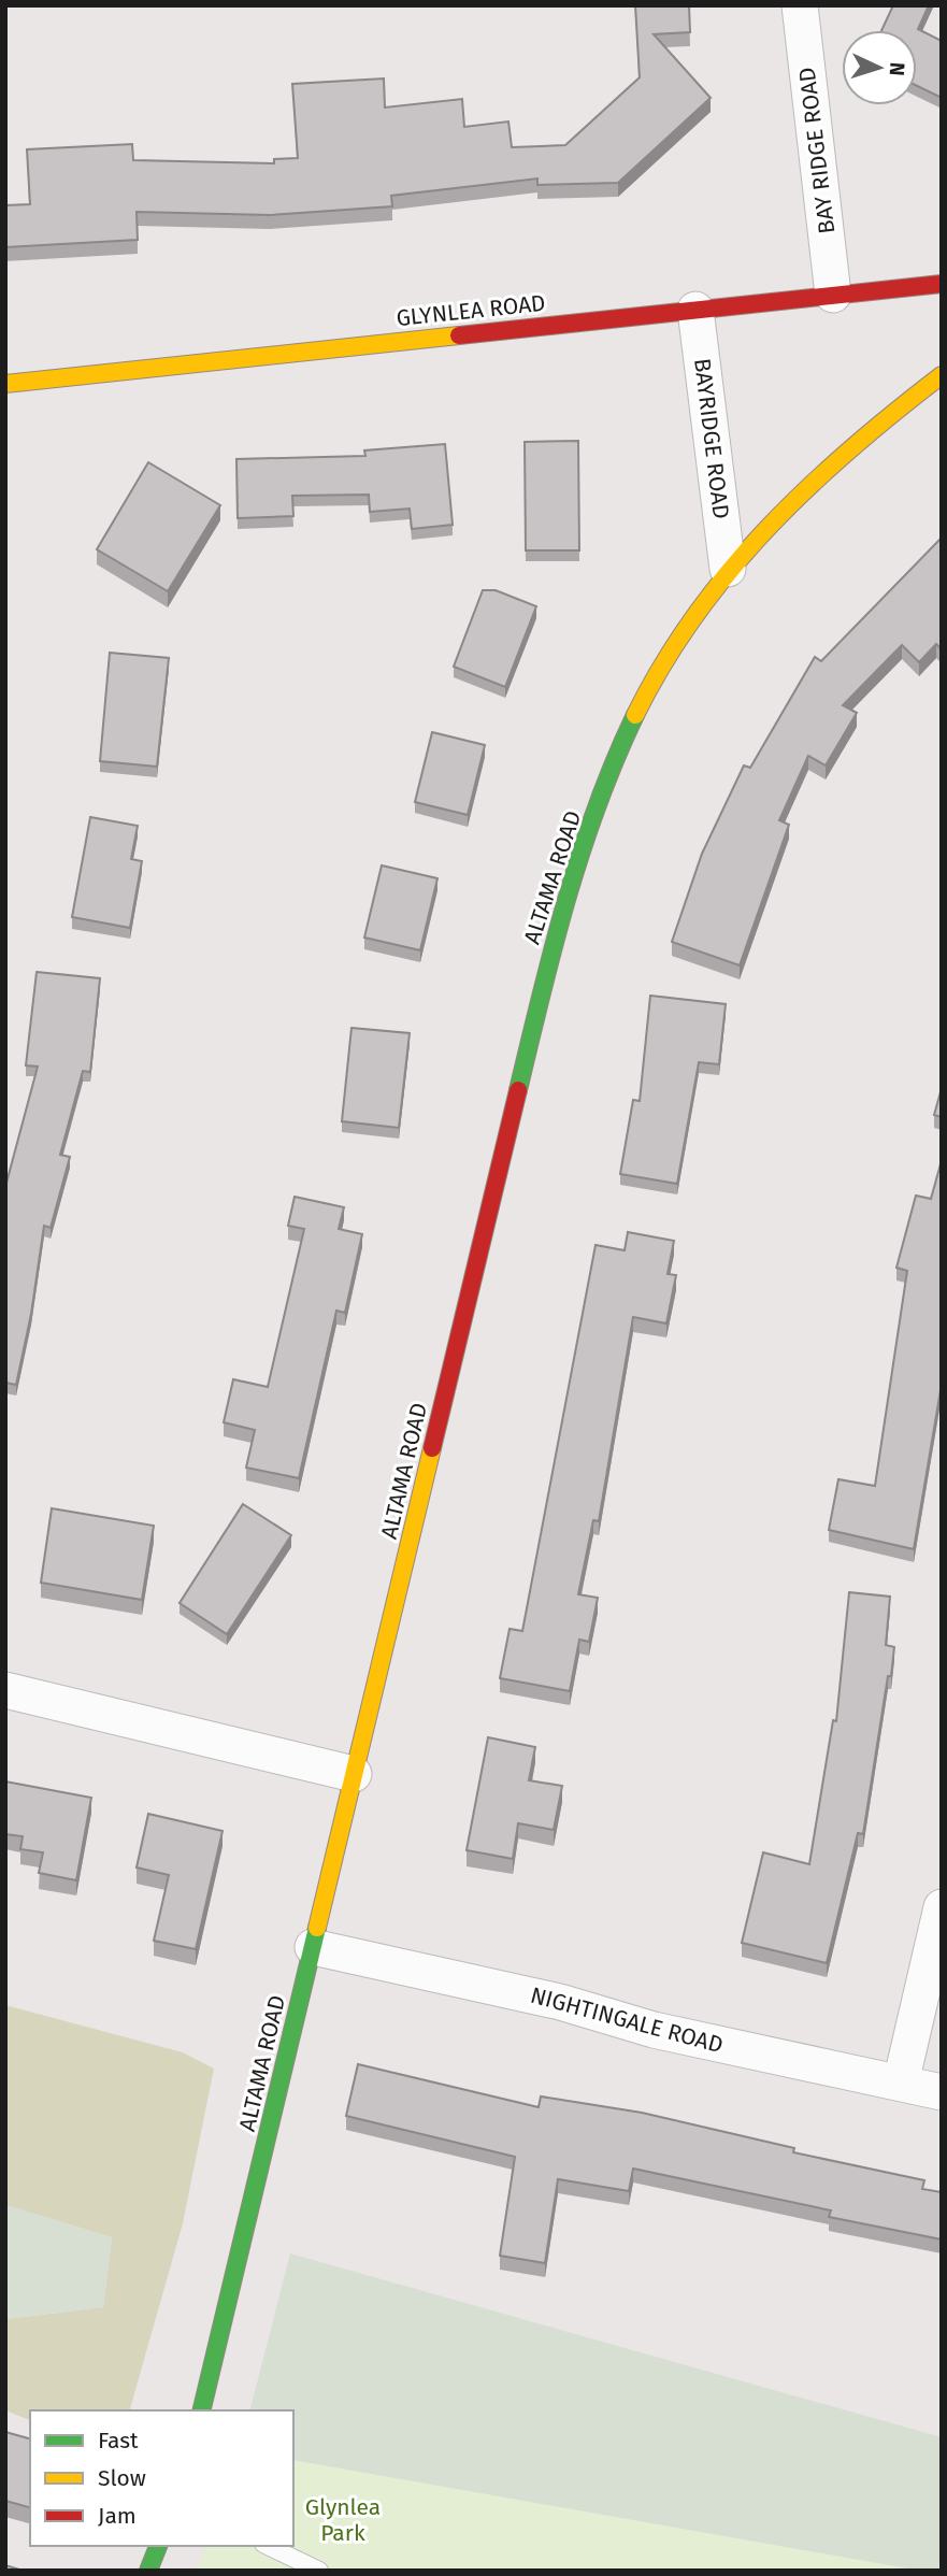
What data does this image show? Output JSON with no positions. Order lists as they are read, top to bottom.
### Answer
{
  "streets": {
    "street": [
      "BAY RIDGE ROAD",
      "GLYNLEA ROAD",
      "BAYRIDGE ROAD",
      "ALTAMA ROAD",
      "NIGHTINGALE ROAD"
    ]
  },
  "crossings": [
    ["BAY RIDGE ROAD", "GLYNLEA ROAD"],
    ["GLYNLEA ROAD", "BAYRIDGE ROAD"],
    ["BAYRIDGE ROAD", "ALTAMA ROAD"],
    ["ALTAMA ROAD", "NIGHTINGALE ROAD"]
  ],
  "parks": ["Glynlea Park"],
  "legend": ["Fast", "Slow", "Jam"],
  "north": "right"
}
